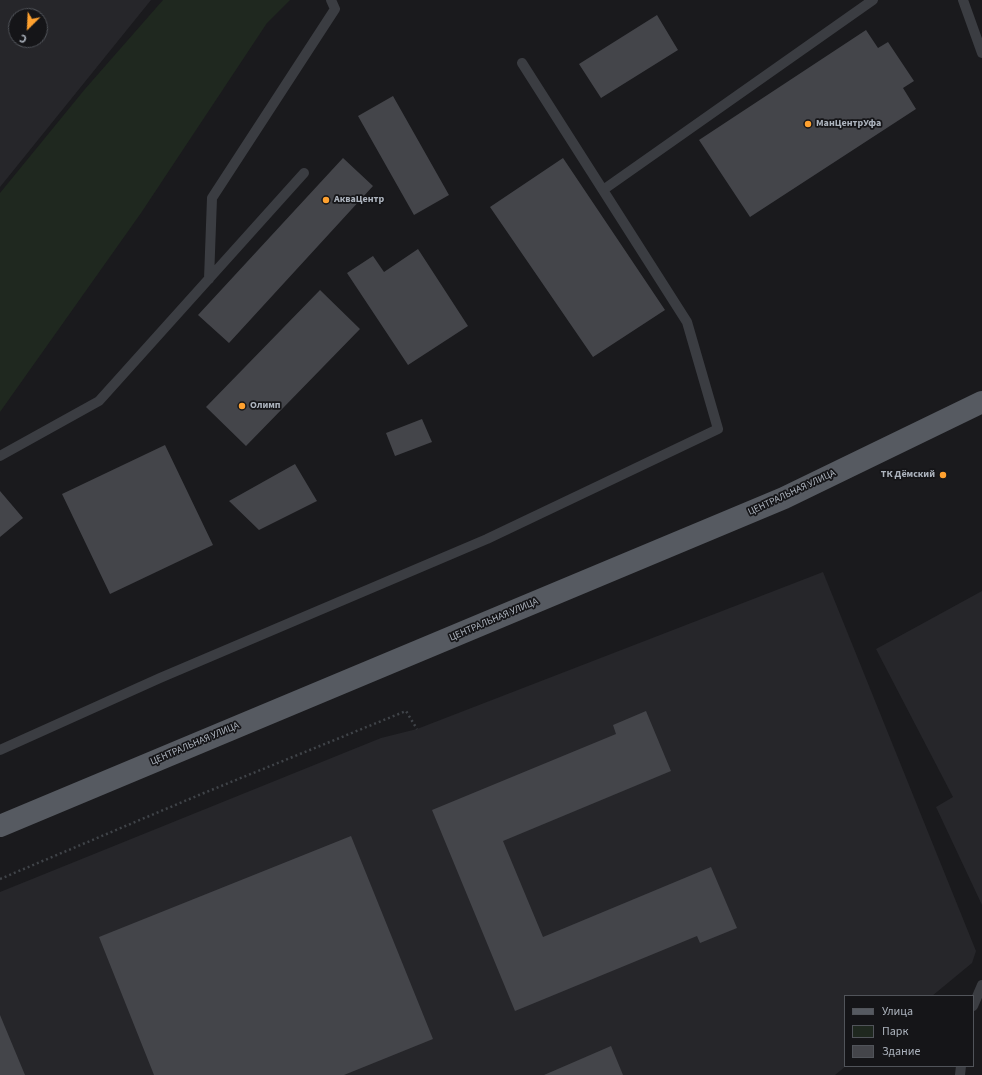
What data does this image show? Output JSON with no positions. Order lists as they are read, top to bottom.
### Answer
{
  "streets": {
    "main road": ["ЦЕНТРАЛЬНАЯ УЛИЦА"]
  },
  "places": [
    "МанЦентрУфа",
    "АкваЦентр",
    "Олимп",
    "ТК Дёмский"
  ],
  "legend": ["Улица", "Парк", "Здание"],
  "north": "bottom left"
}
